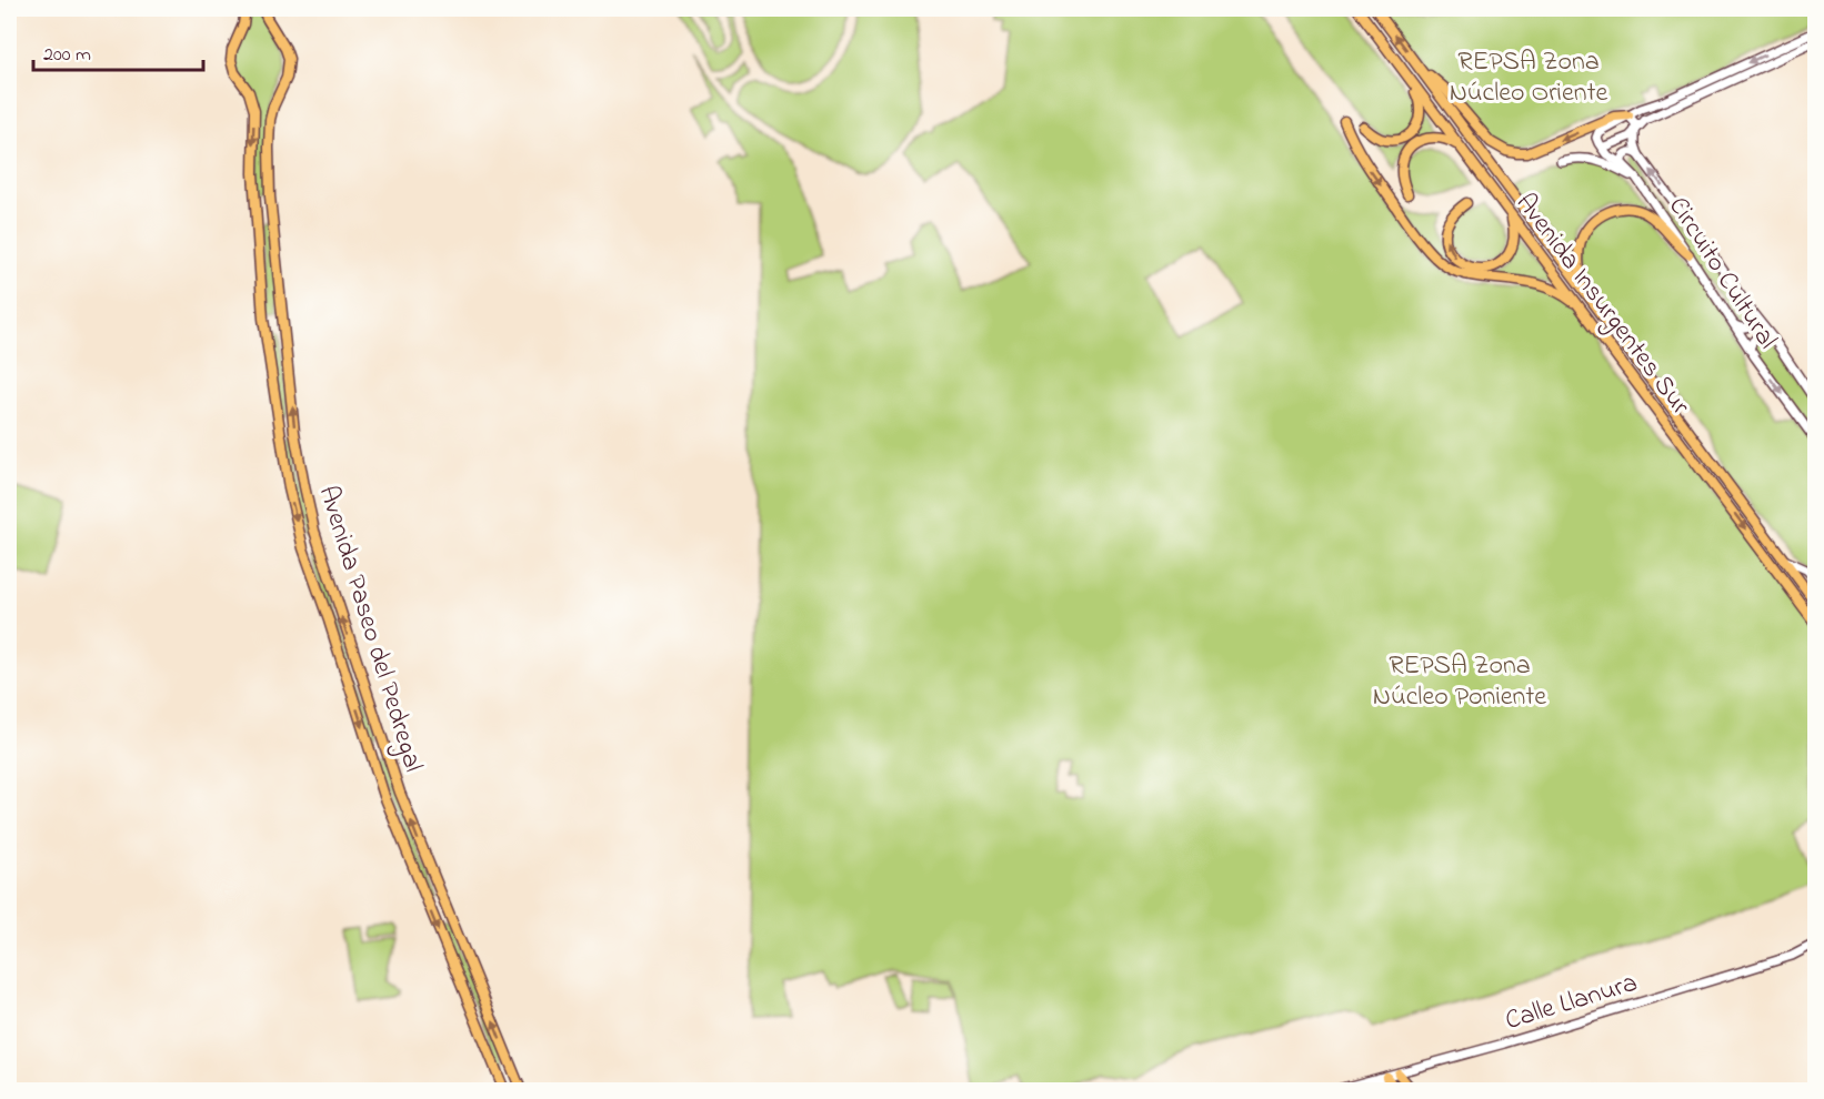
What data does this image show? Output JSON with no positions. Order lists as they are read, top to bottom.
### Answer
{
  "streets": {
    "main road": ["Avenida Insurgentes Sur", "Avenida Paseo del Pedregal"],
    "street": ["Circuito Cultural", "Calle Llanura"]
  },
  "parks": ["REPSA Zona Núcleo Oriente", "REPSA Zona Núcleo Poniente"],
  "scale_bar": "200 m"
}
